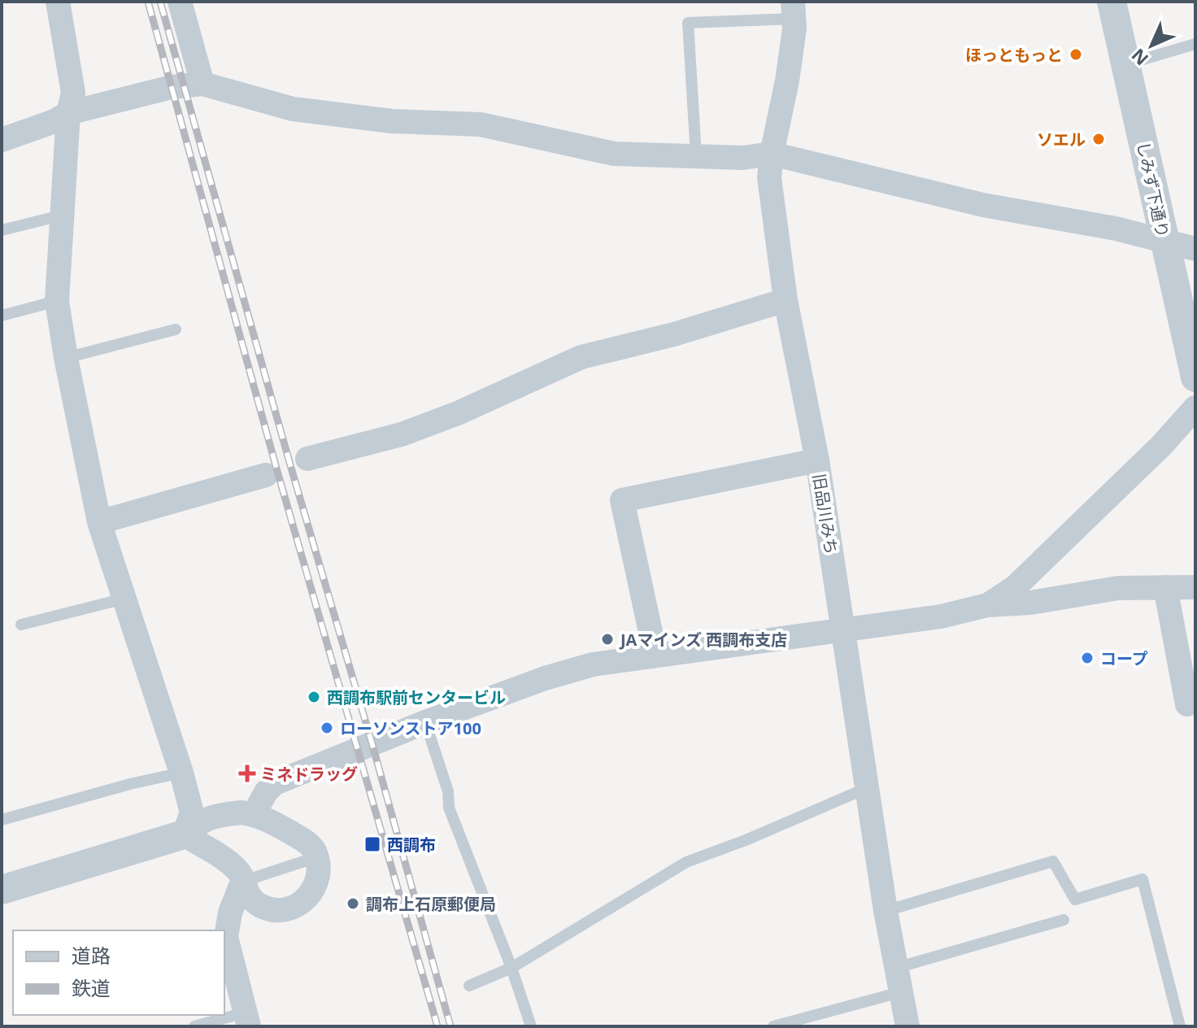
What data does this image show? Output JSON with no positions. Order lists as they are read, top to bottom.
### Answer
{
  "streets": {
    "street": ["しみず下通り", "旧品川みち"]
  },
  "places": {
    "other": [
      "ほっともっと",
      "ソエル",
      "JAマインズ 西調布支店",
      "コープ",
      "西調布駅前センタービル",
      "ローソンストア100",
      "調布上石原郵便局"
    ],
    "health": ["ミネドラッグ"],
    "transit": ["西調布"]
  },
  "legend": ["道路", "鉄道"],
  "north": "bottom left"
}
